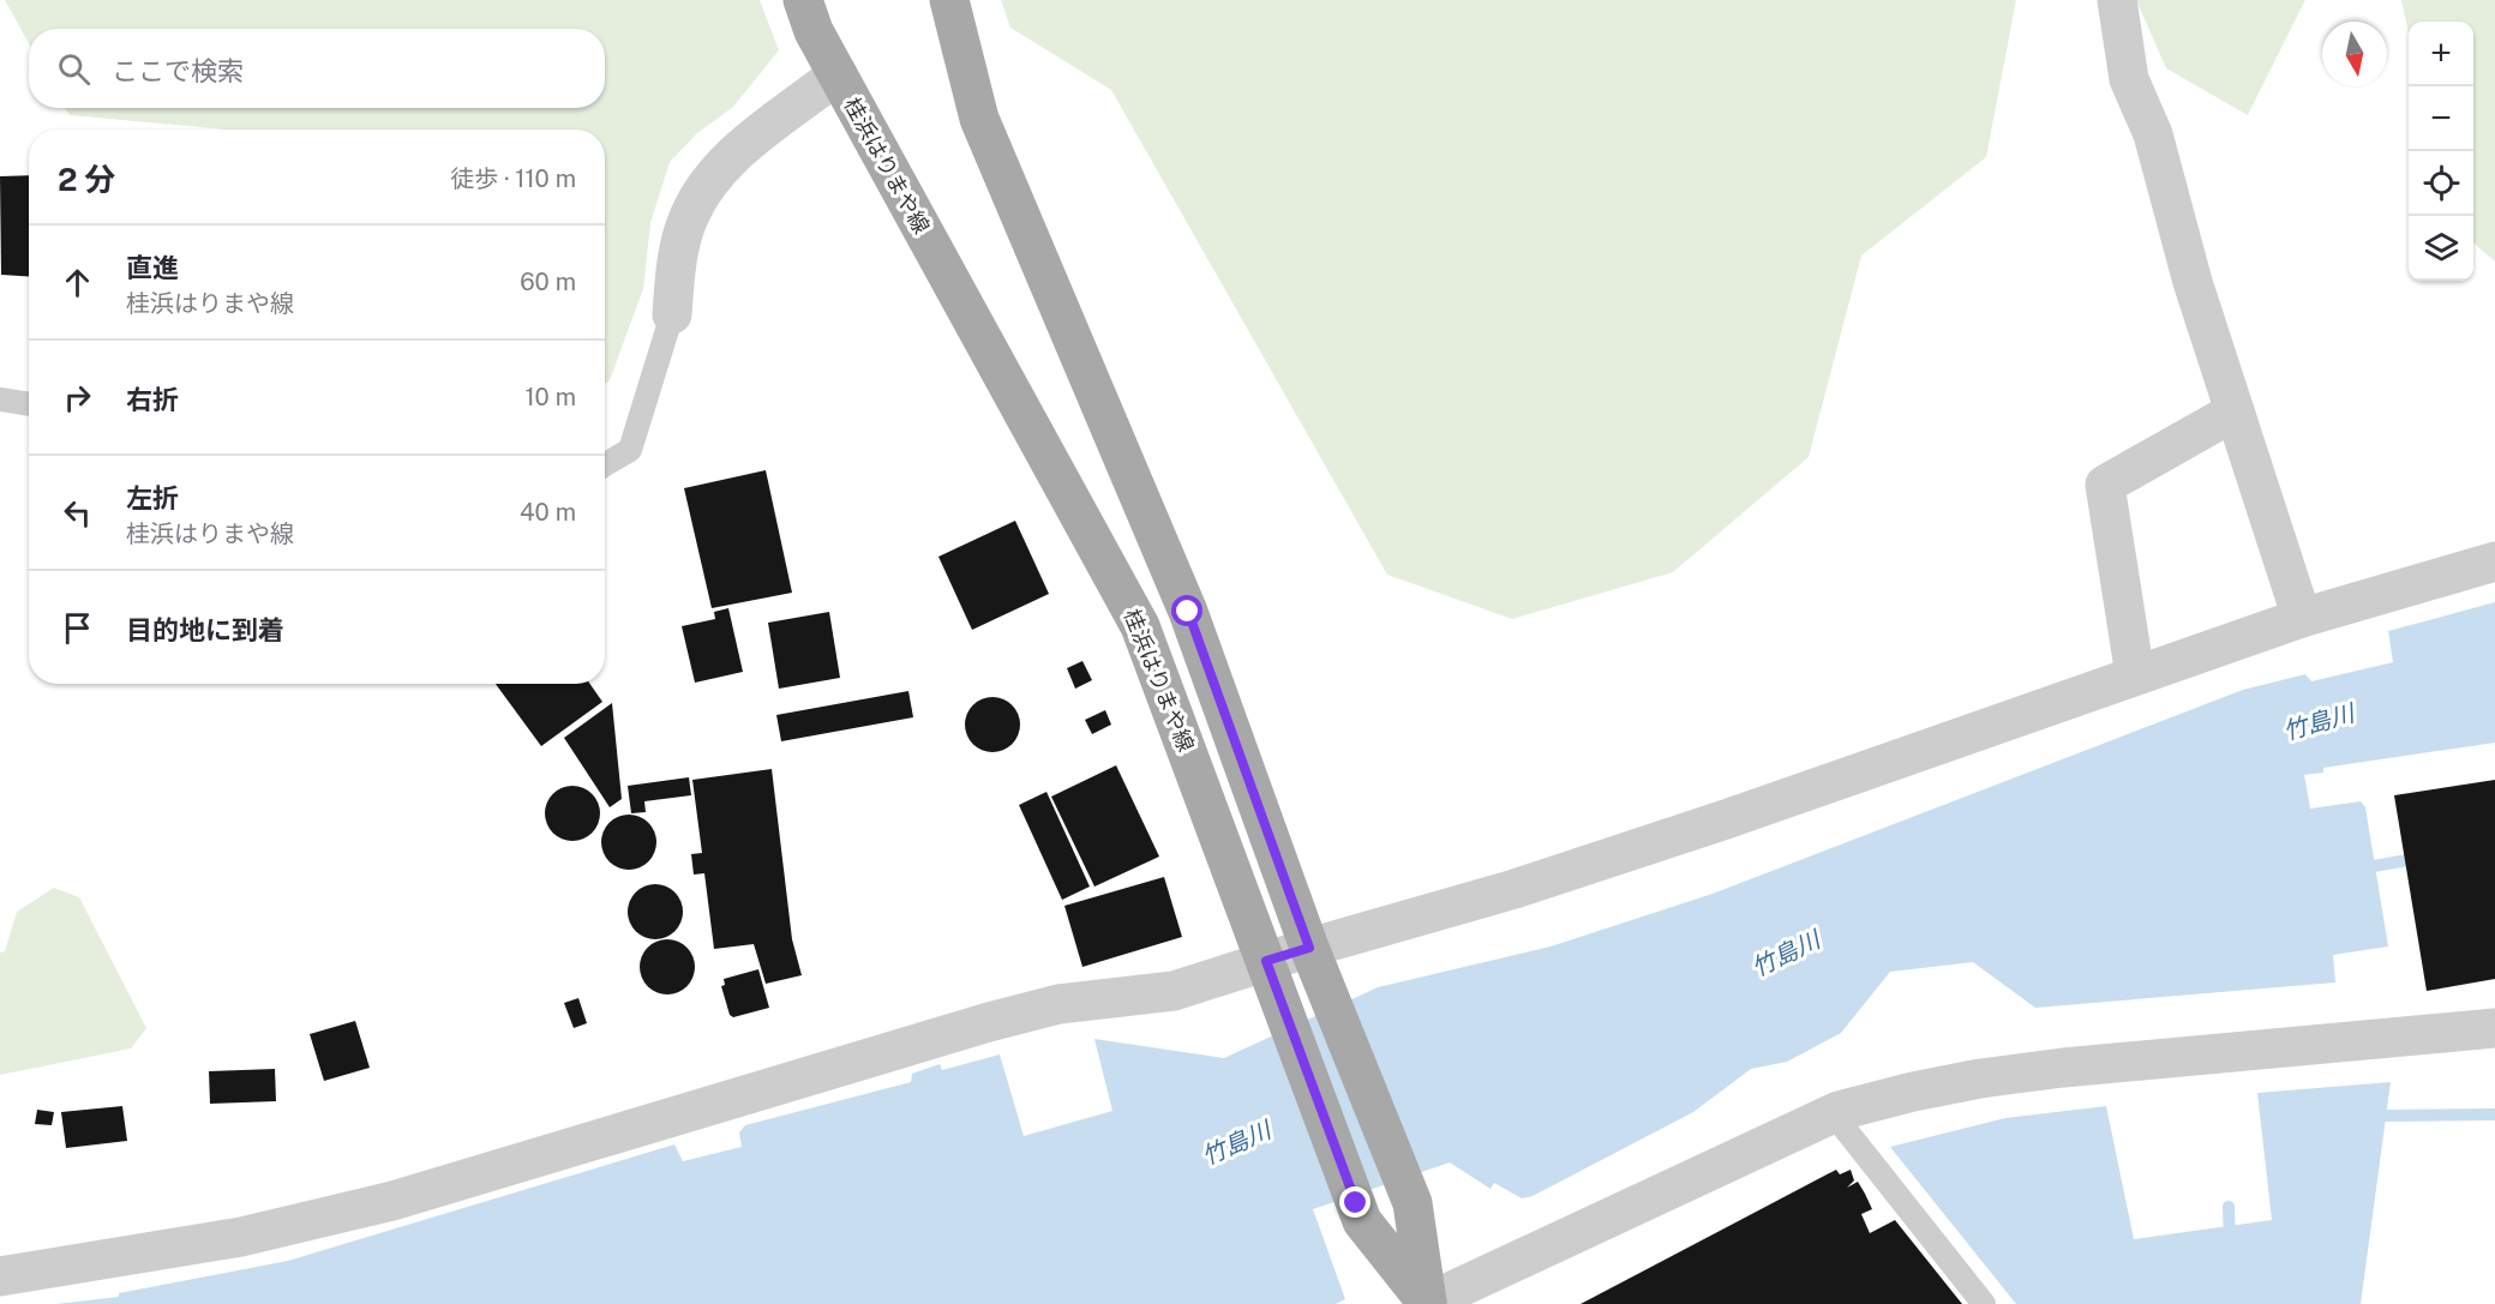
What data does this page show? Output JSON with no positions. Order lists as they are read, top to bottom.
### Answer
{
  "streets": {
    "main road": ["桂浜はりまや線"]
  },
  "water": ["竹島川"],
  "north": "bottom",
  "page": {
    "map_buttons": ["+", "−"],
    "search": "ここで検索",
    "heading": ["2 分", "徒歩 · 110 m"],
    "list": [
      ["直進", "桂浜はりまや線", "60 m"],
      ["右折", "10 m"],
      ["左折", "桂浜はりまや線", "40 m"],
      "目的地に到着"
    ]
  }
}
